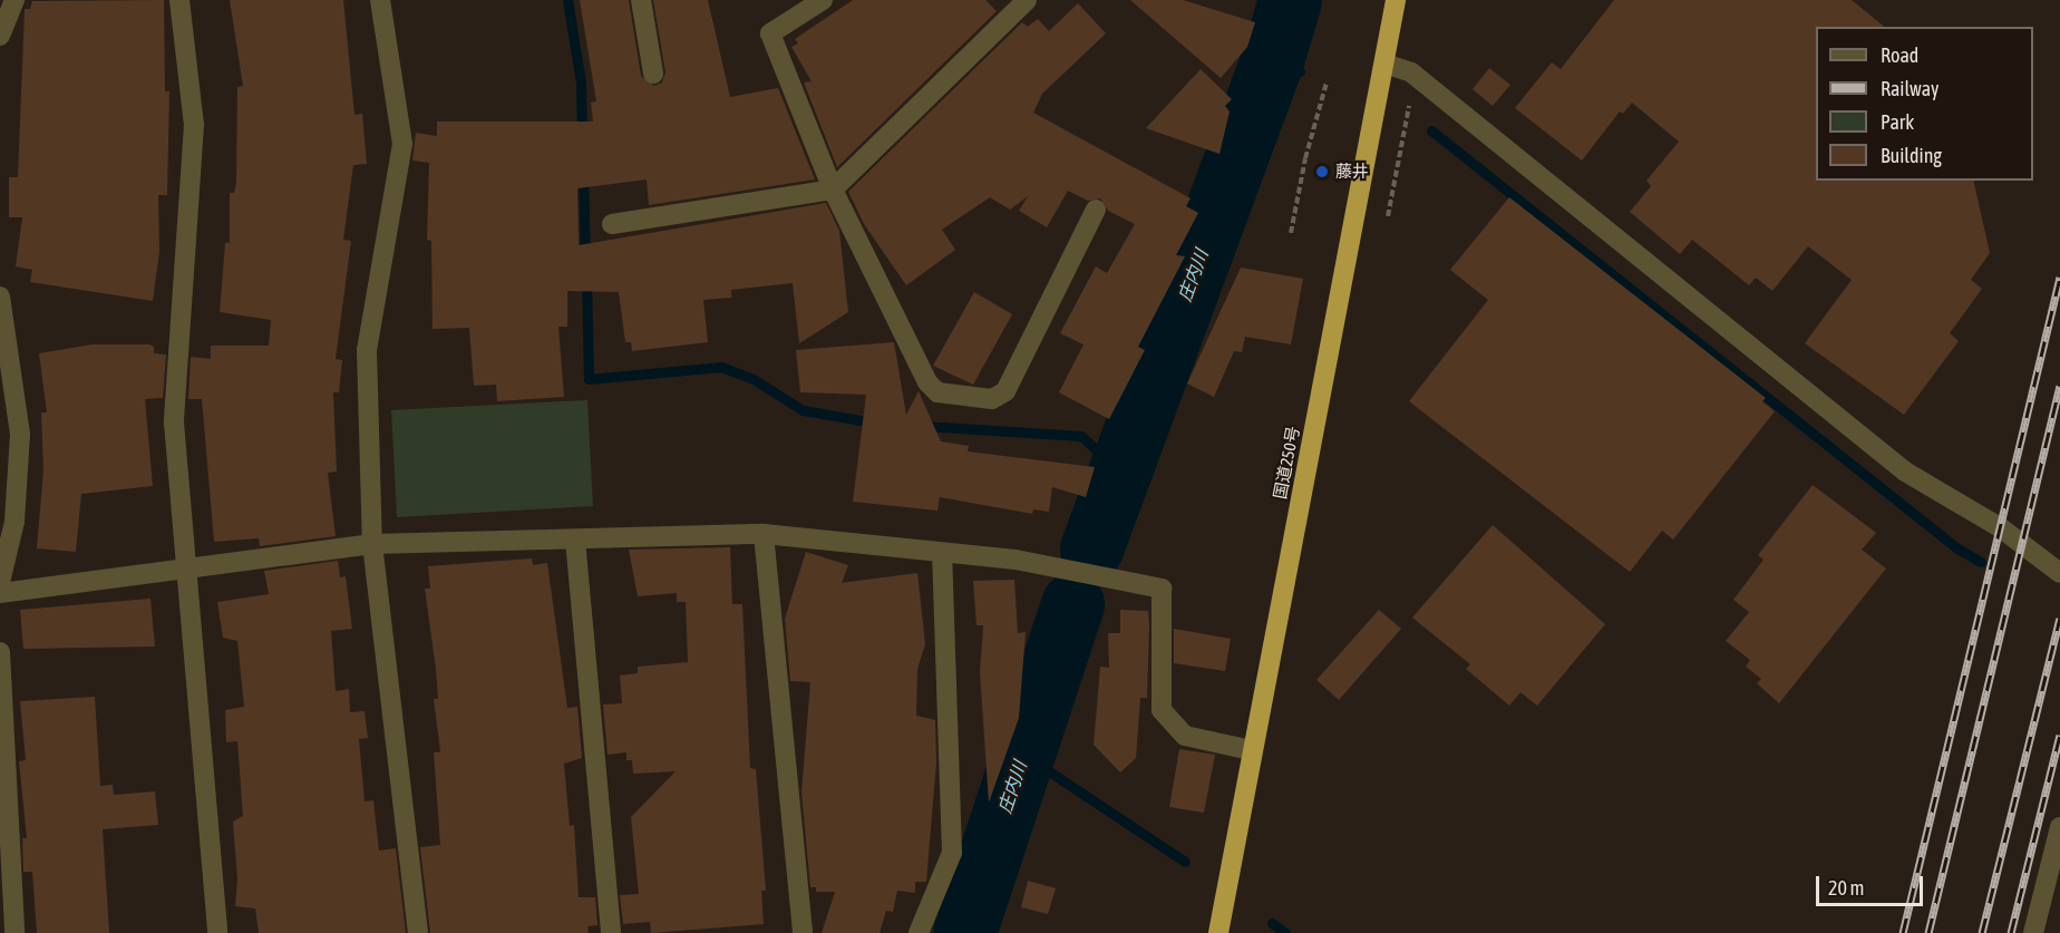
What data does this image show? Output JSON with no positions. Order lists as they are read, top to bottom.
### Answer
{
  "streets": {
    "highway": ["国道250号"]
  },
  "water": ["庄内川"],
  "places": ["藤井"],
  "legend": [
    "Road",
    "Railway",
    "Park",
    "Building"
  ],
  "scale_bar": "20 m"
}
